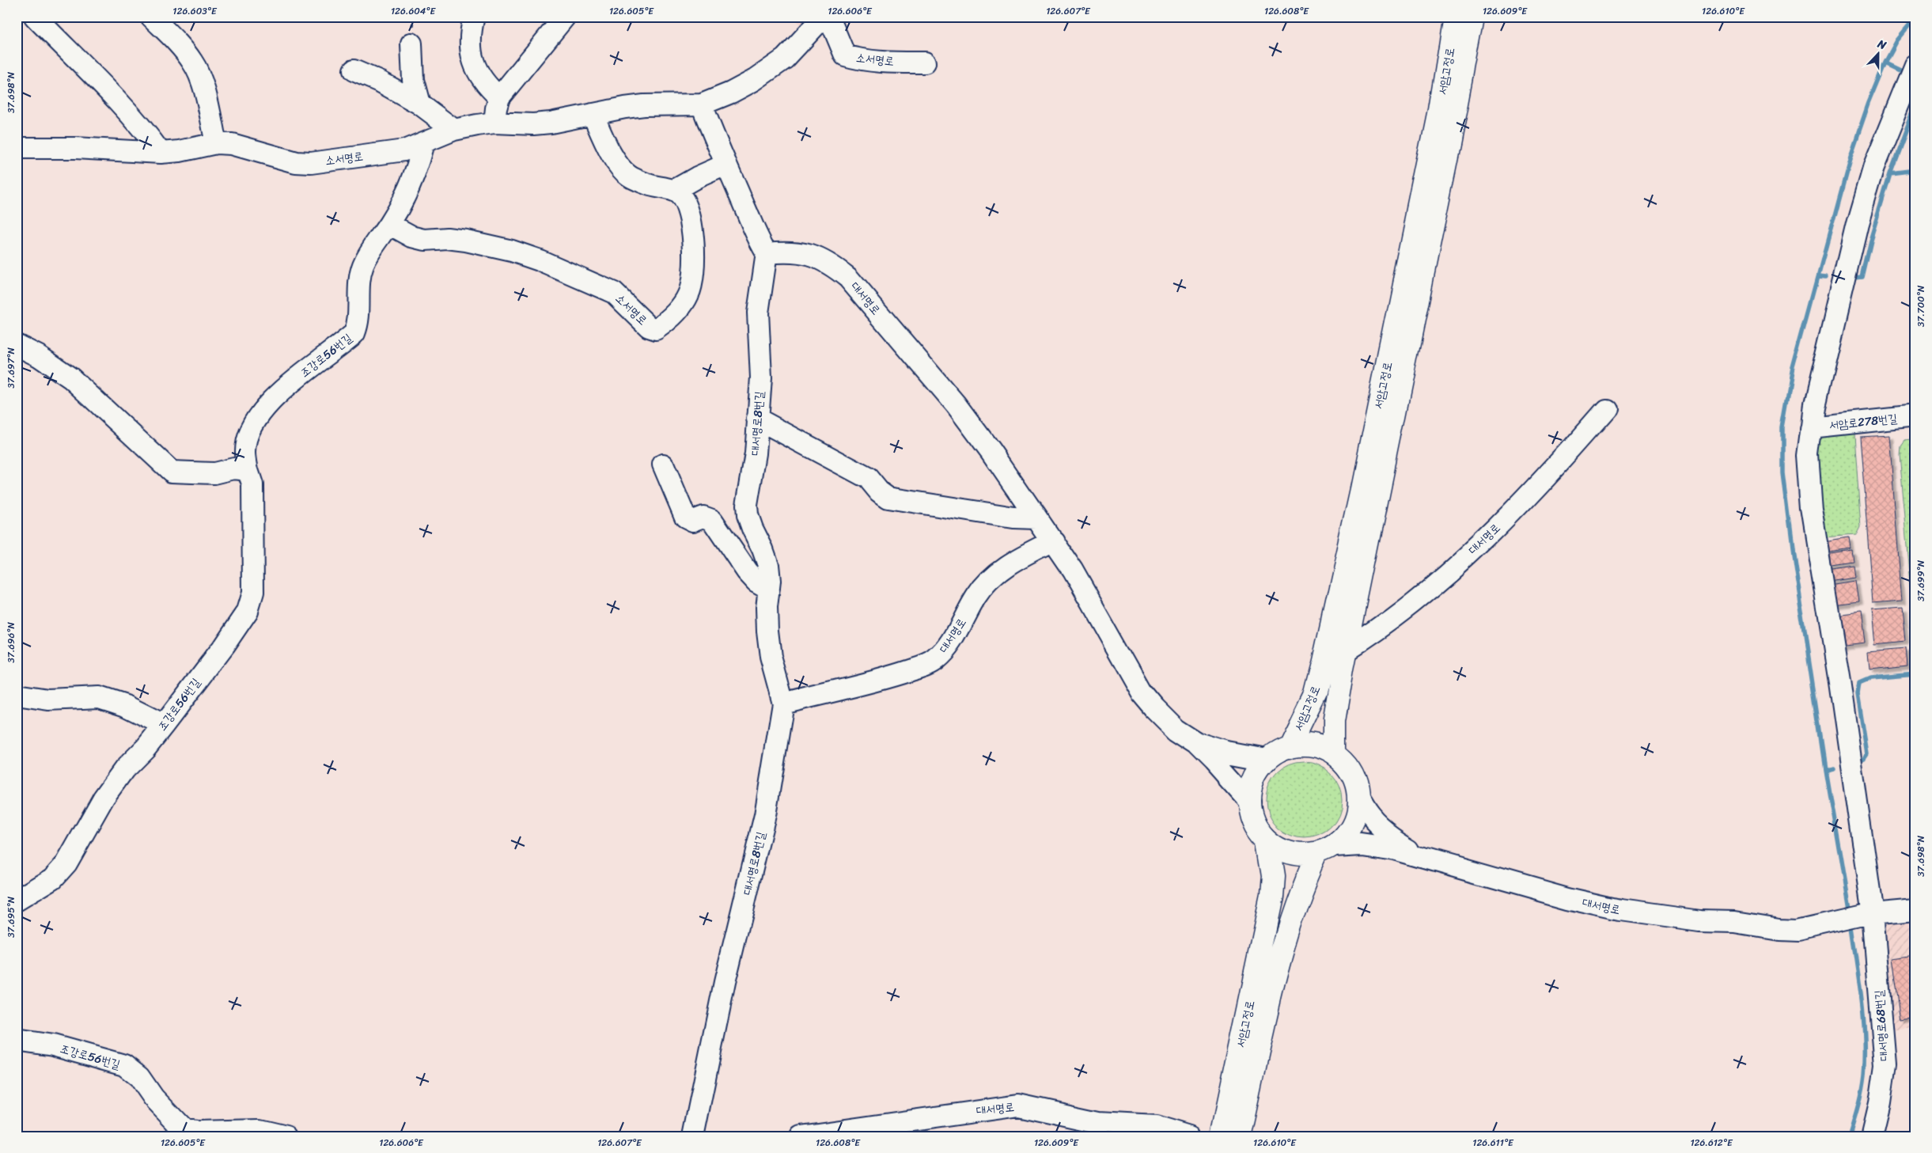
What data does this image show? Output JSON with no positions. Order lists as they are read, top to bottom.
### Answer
{
  "streets": {
    "main road": ["서암고정로"],
    "street": [
      "소서명로",
      "대서명로",
      "조강로56번길",
      "서암로278번길",
      "대서명로8번길",
      "대서명로68번길"
    ]
  },
  "crossings": [
    ["소서명로", "조강로56번길"],
    ["서암고정로", "대서명로"],
    ["대서명로", "대서명로8번길"],
    ["대서명로", "대서명로68번길"]
  ],
  "north": "top",
  "coordinates": [
    "126.603°E",
    "126.604°E",
    "126.605°E",
    "126.606°E",
    "126.607°E",
    "126.608°E",
    "126.609°E",
    "126.610°E",
    "37.698°N",
    "37.700°N",
    "37.697°N",
    "37.699°N",
    "37.696°N",
    "37.695°N",
    "126.611°E",
    "126.612°E"
  ]
}
